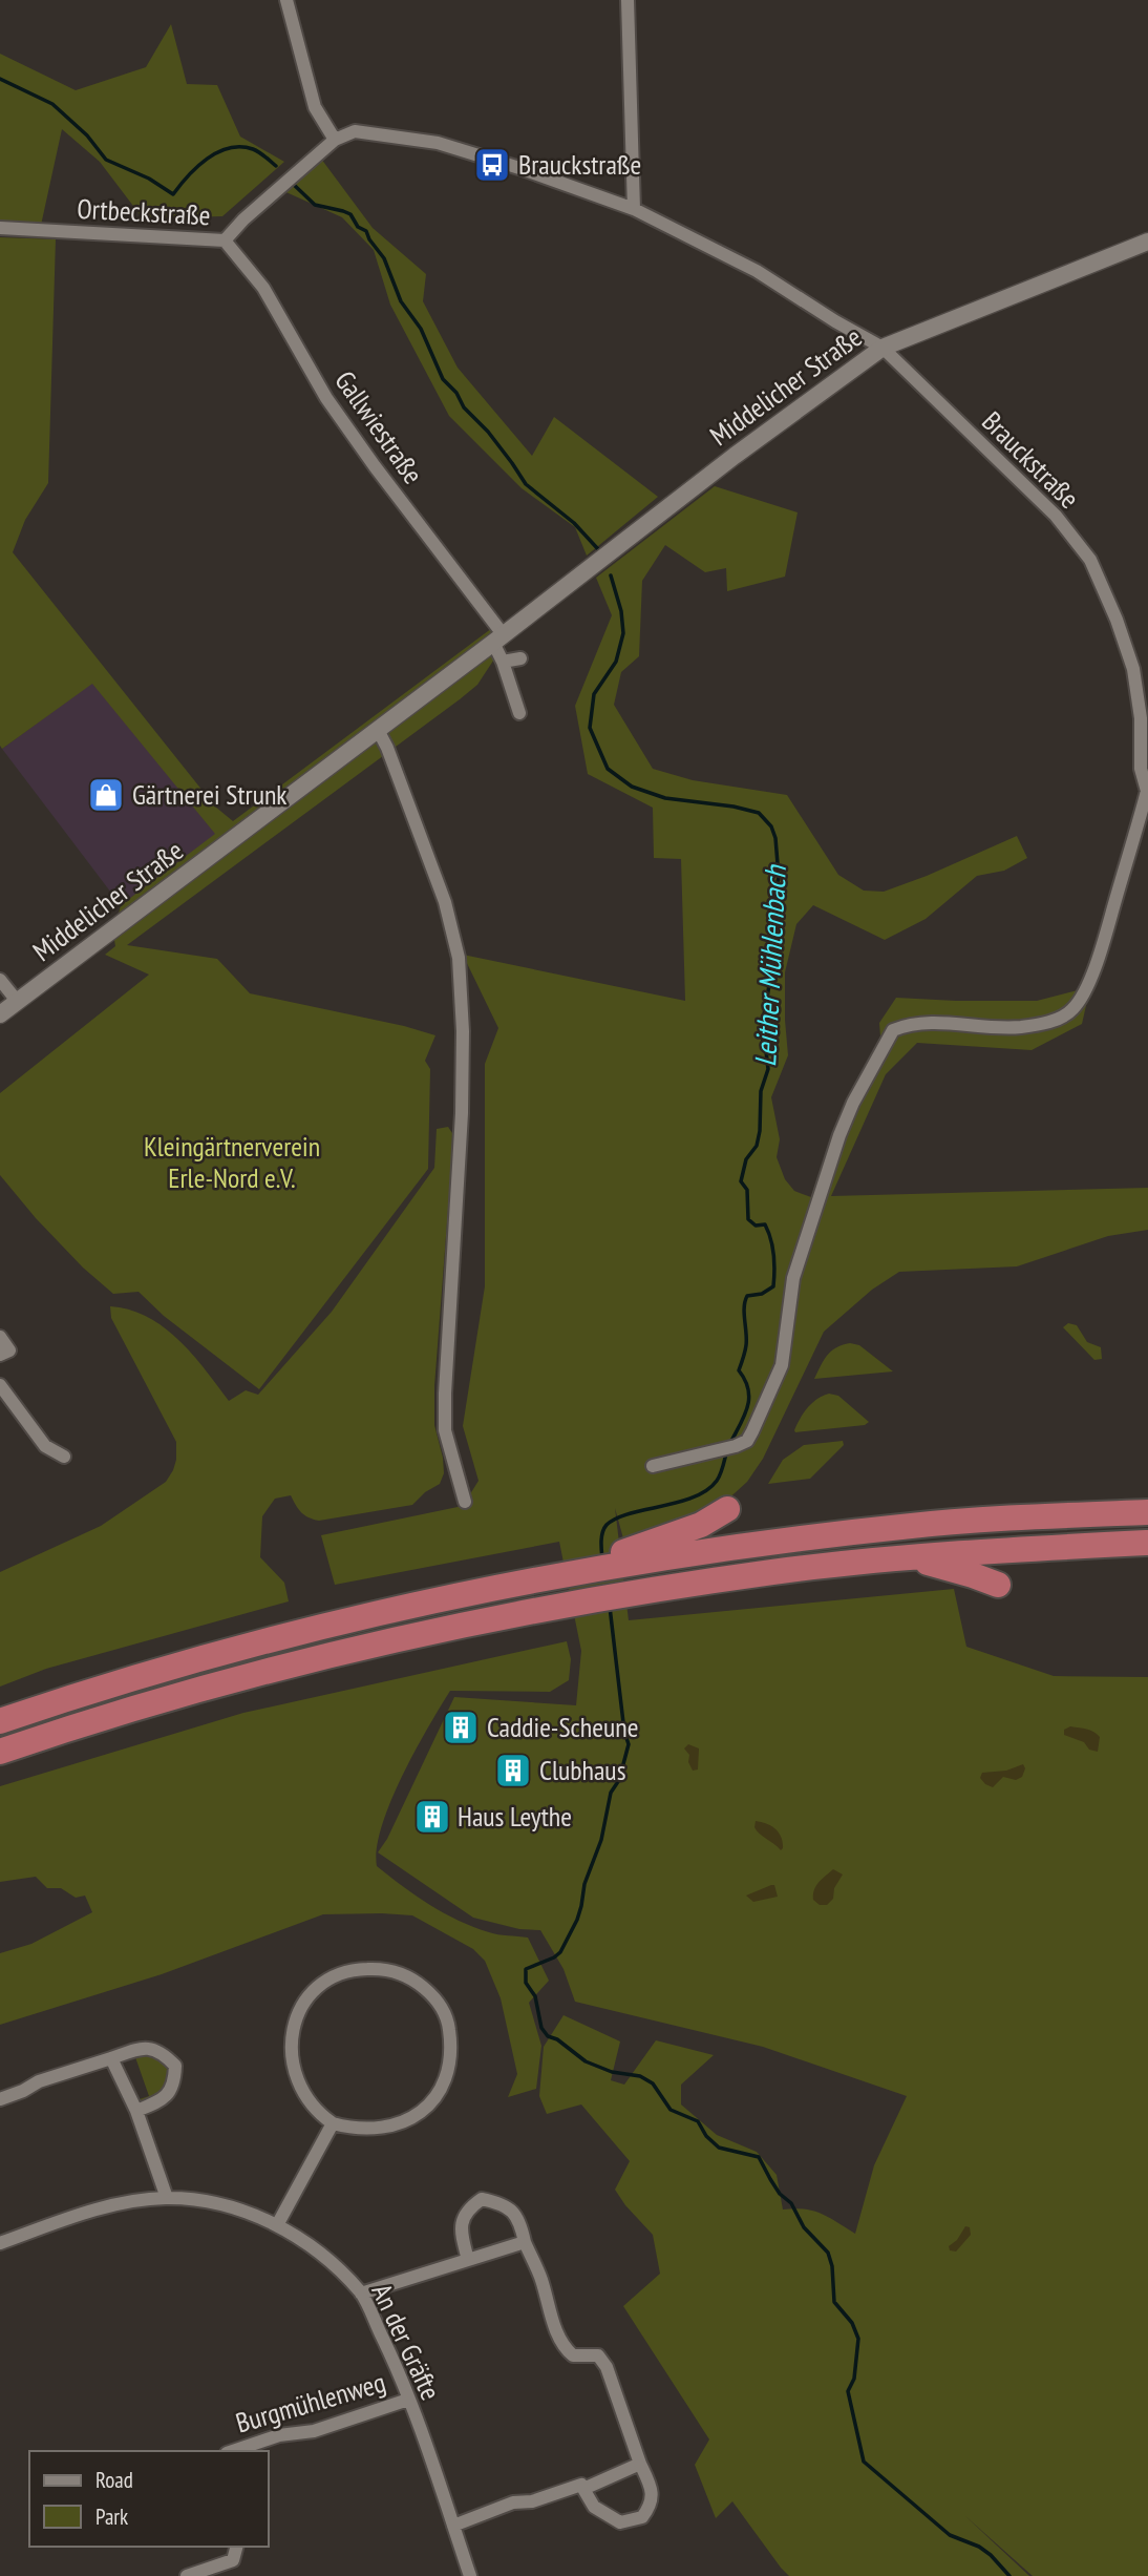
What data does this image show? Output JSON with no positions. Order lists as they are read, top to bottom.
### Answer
{
  "streets": {
    "street": [
      "Ortbeckstraße",
      "Middelicher Straße",
      "Gallwiestraße",
      "Brauckstraße",
      "An der Gräfte",
      "Burgmühlenweg"
    ]
  },
  "crossings": [
    ["Ortbeckstraße", "Gallwiestraße"],
    ["Ortbeckstraße", "Brauckstraße"],
    ["Middelicher Straße", "Gallwiestraße"],
    ["Middelicher Straße", "Brauckstraße"],
    ["An der Gräfte", "Burgmühlenweg"]
  ],
  "water": ["Leither Mühlenbach"],
  "parks": ["Kleingärtnerverein Erle-Nord e.V."],
  "places": {
    "bus stop": ["Brauckstraße"],
    "shop": ["Gärtnerei Strunk"],
    "building": ["Caddie-Scheune", "Clubhaus", "Haus Leythe"]
  },
  "legend": ["Road", "Park"]
}
